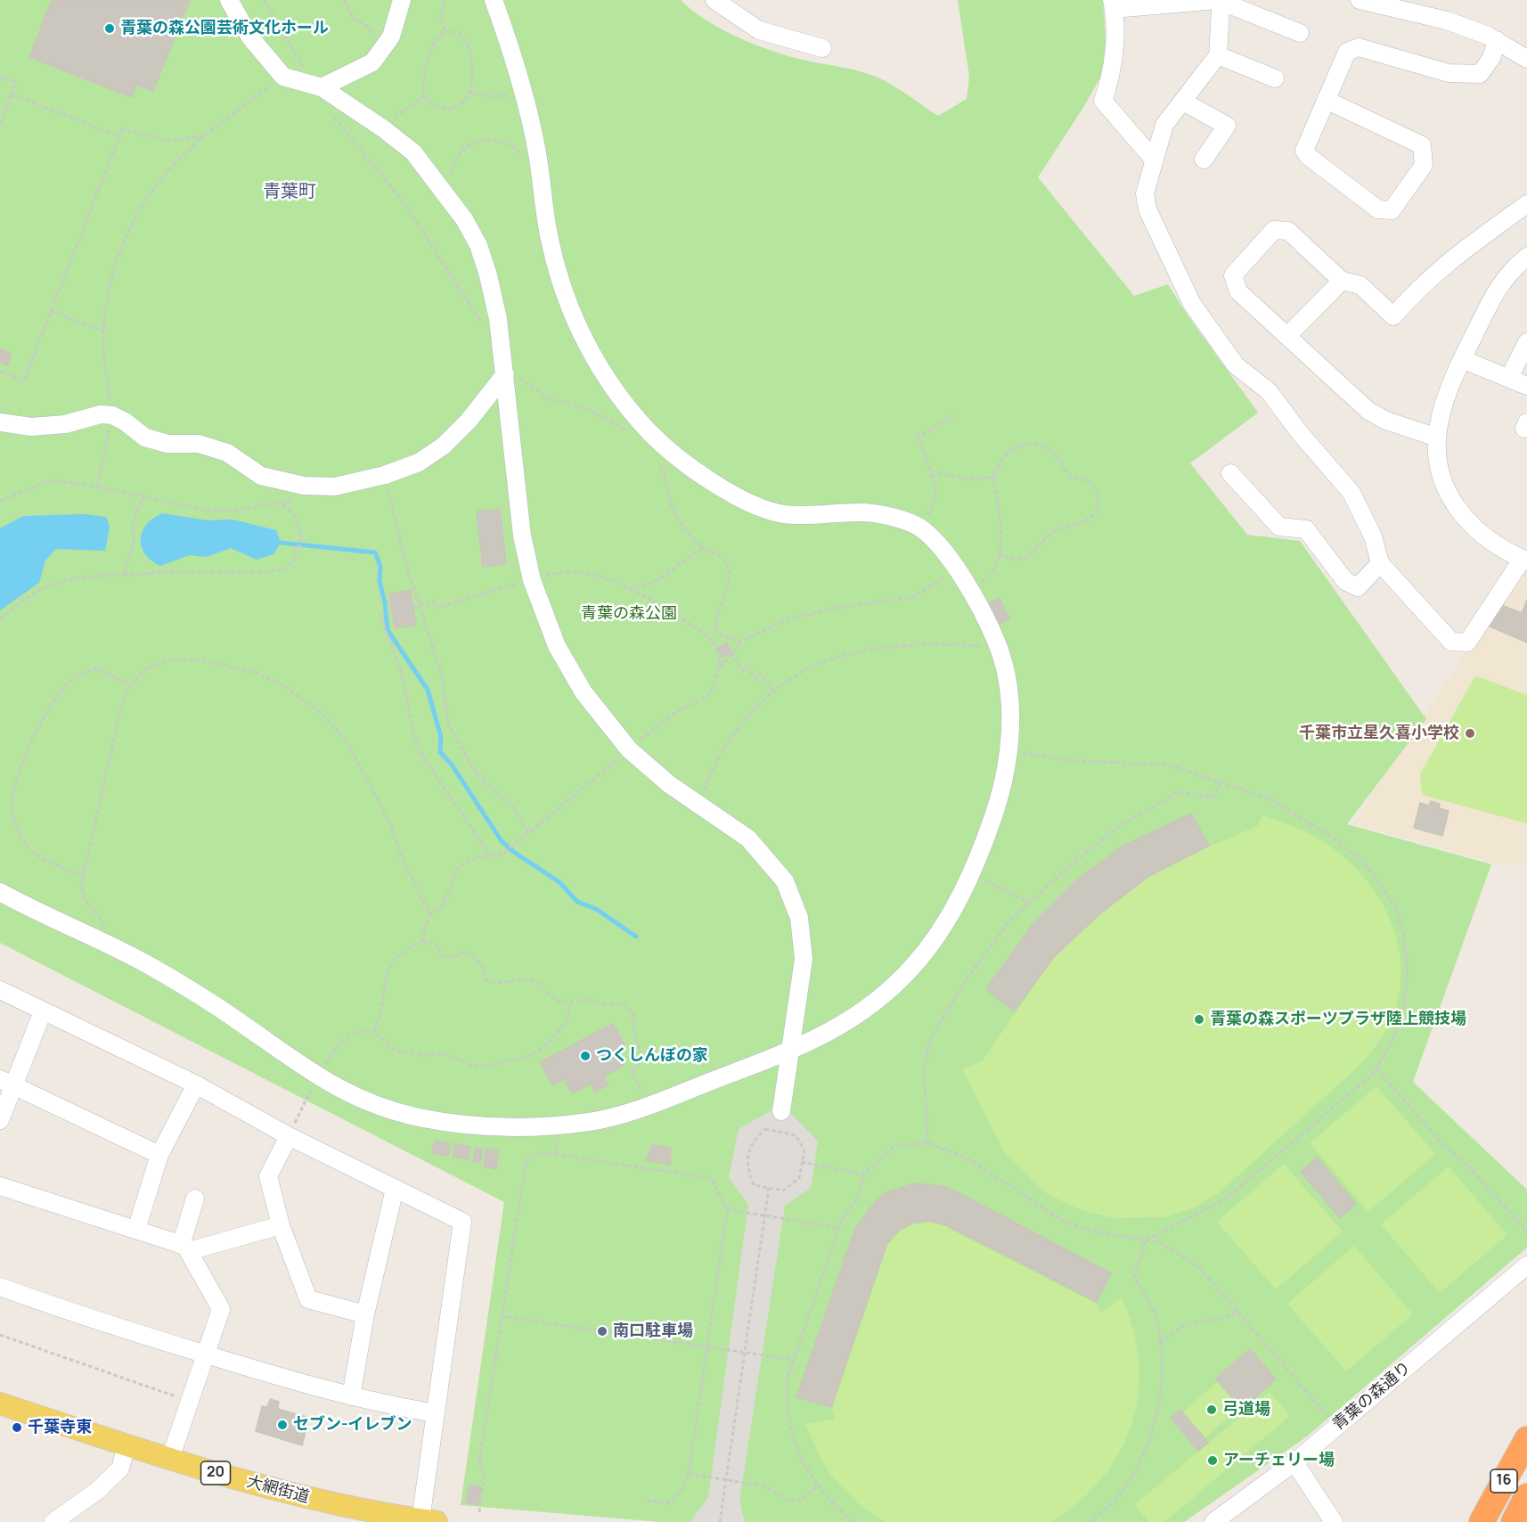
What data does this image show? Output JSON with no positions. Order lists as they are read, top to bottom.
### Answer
{
  "streets": {
    "highway": ["16"],
    "main road": ["20", "大網街道"],
    "street": ["青葉の森通り"]
  },
  "districts": ["青葉町"],
  "parks": ["青葉の森公園"],
  "places": [
    "青葉の森公園芸術文化ホール",
    "千葉市立星久喜小学校",
    "青葉の森スポーツプラザ陸上競技場",
    "つくしんぼの家",
    "南口駐車場",
    "弓道場",
    "セブン-イレブン",
    "千葉寺東",
    "アーチェリー場"
  ]
}
